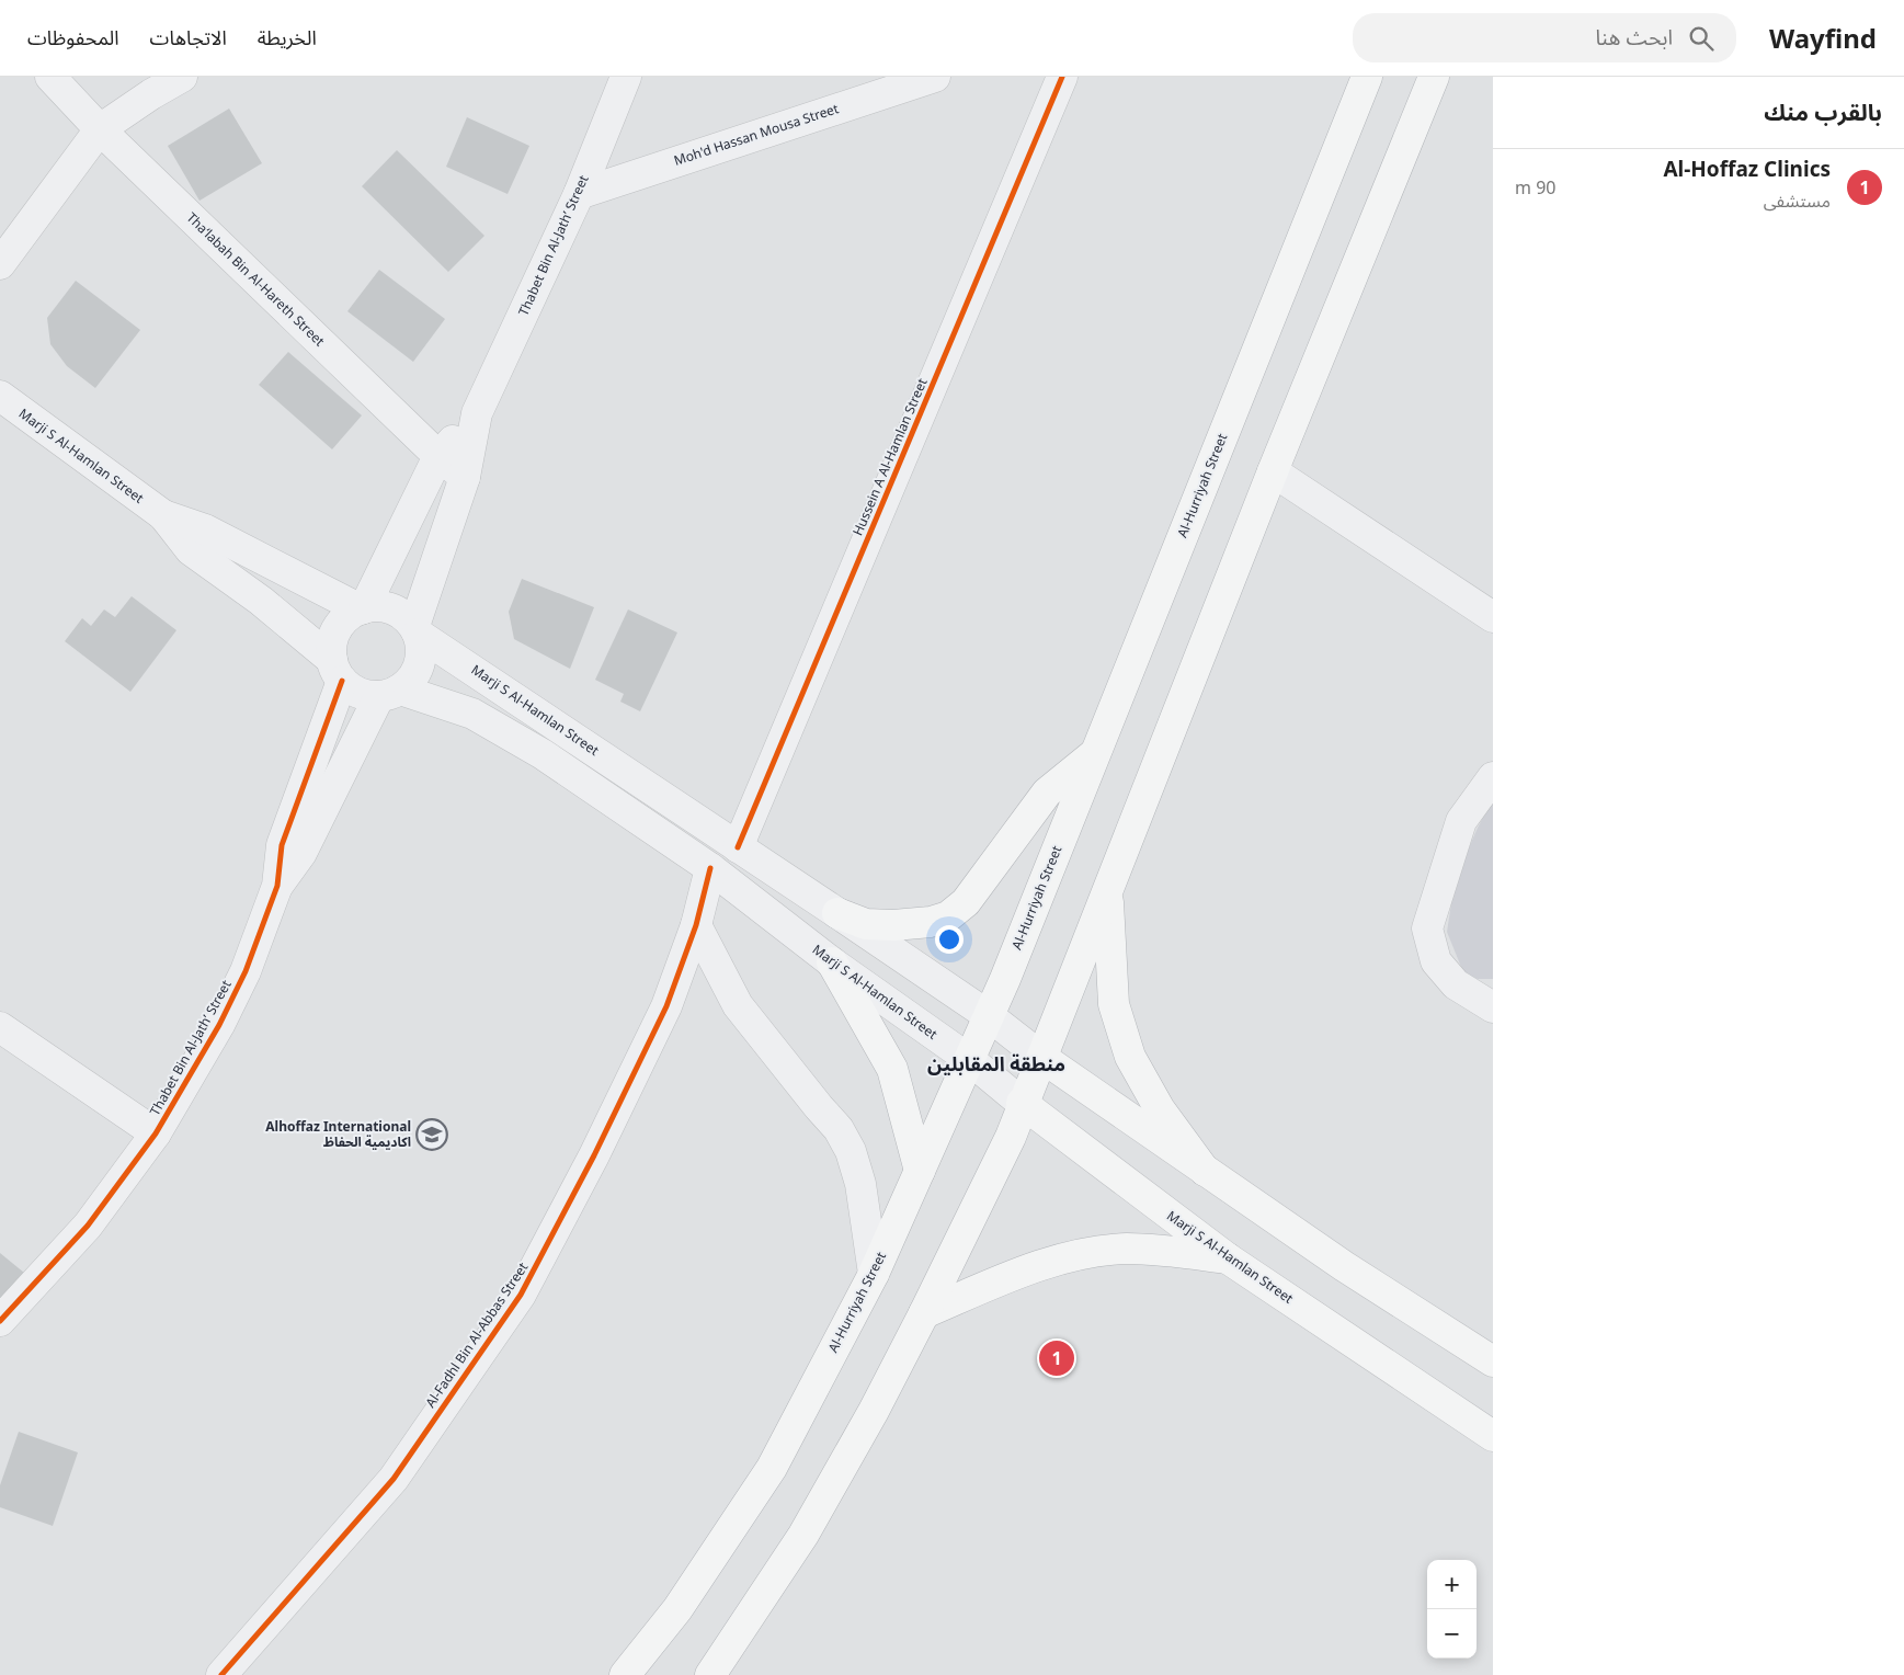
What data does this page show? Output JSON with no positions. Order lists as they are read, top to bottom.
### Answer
{
  "streets": {
    "main road": ["Marji S Al-Hamlan Street", "Al-Hurriyah Street"],
    "street": [
      "Moh'd Hassan Mousa Street",
      "Thabet Bin Al-Jath’ Street",
      "Tha‘labah Bin Al-Hareth Street",
      "Hussein A Al-Hamlan Street",
      "Al-Fadhl Bin Al-Abbas Street"
    ]
  },
  "crossings": [
    ["Moh'd Hassan Mousa Street", "Thabet Bin Al-Jath’ Street"],
    ["Thabet Bin Al-Jath’ Street", "Tha‘labah Bin Al-Hareth Street"],
    ["Thabet Bin Al-Jath’ Street", "Marji S Al-Hamlan Street"],
    ["Marji S Al-Hamlan Street", "Hussein A Al-Hamlan Street"],
    ["Marji S Al-Hamlan Street", "Al-Hurriyah Street"],
    ["Marji S Al-Hamlan Street", "Al-Fadhl Bin Al-Abbas Street"]
  ],
  "districts": ["منطقة المقابلين"],
  "places": {
    "school or university": ["Alhoffaz International اكاديمية الحفاظ"]
  },
  "page": {
    "header": "Wayfind",
    "search": "ابحث هنا",
    "nav": ["الخريطة", "الاتجاهات", "المحفوظات"],
    "heading": "بالقرب منك",
    "list": [
      {
        "mark": "1",
        "name": "Al-Hoffaz Clinics",
        "note": "مستشفى",
        "value": "90 m"
      }
    ],
    "pins": "1",
    "map_buttons": ["+", "−"]
  }
}
